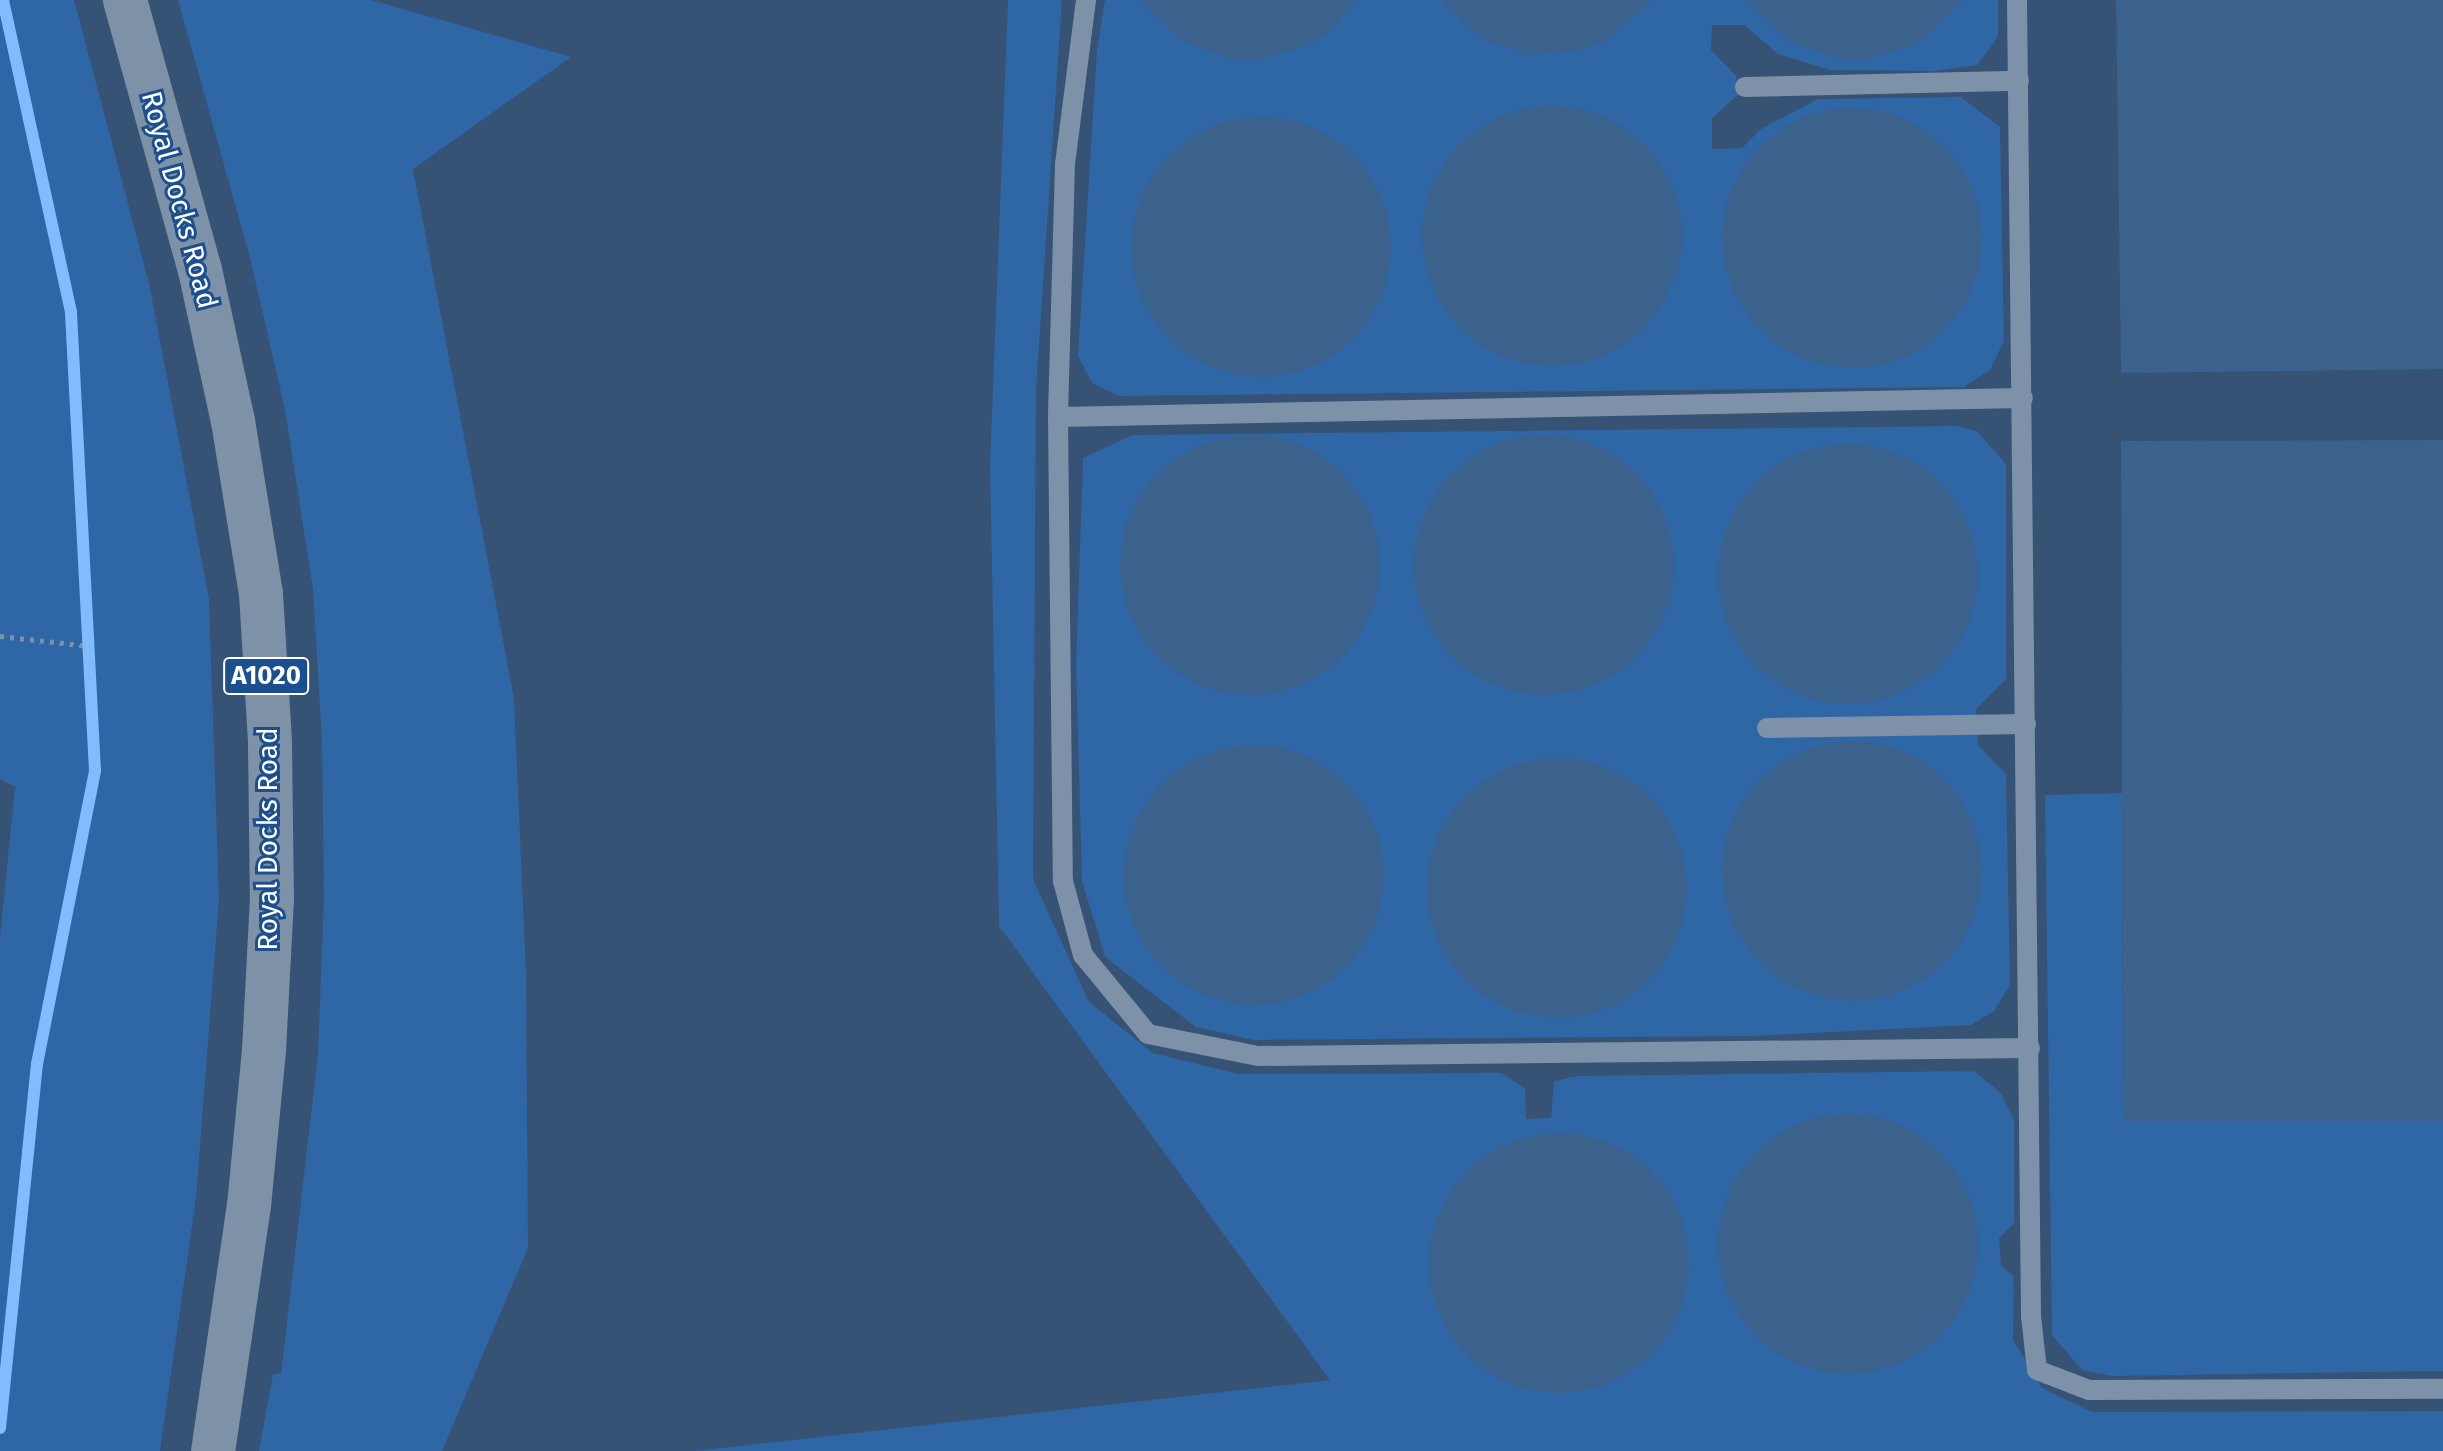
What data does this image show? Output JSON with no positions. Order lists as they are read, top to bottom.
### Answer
{
  "streets": {
    "highway": ["Royal Docks Road", "A1020"]
  }
}
